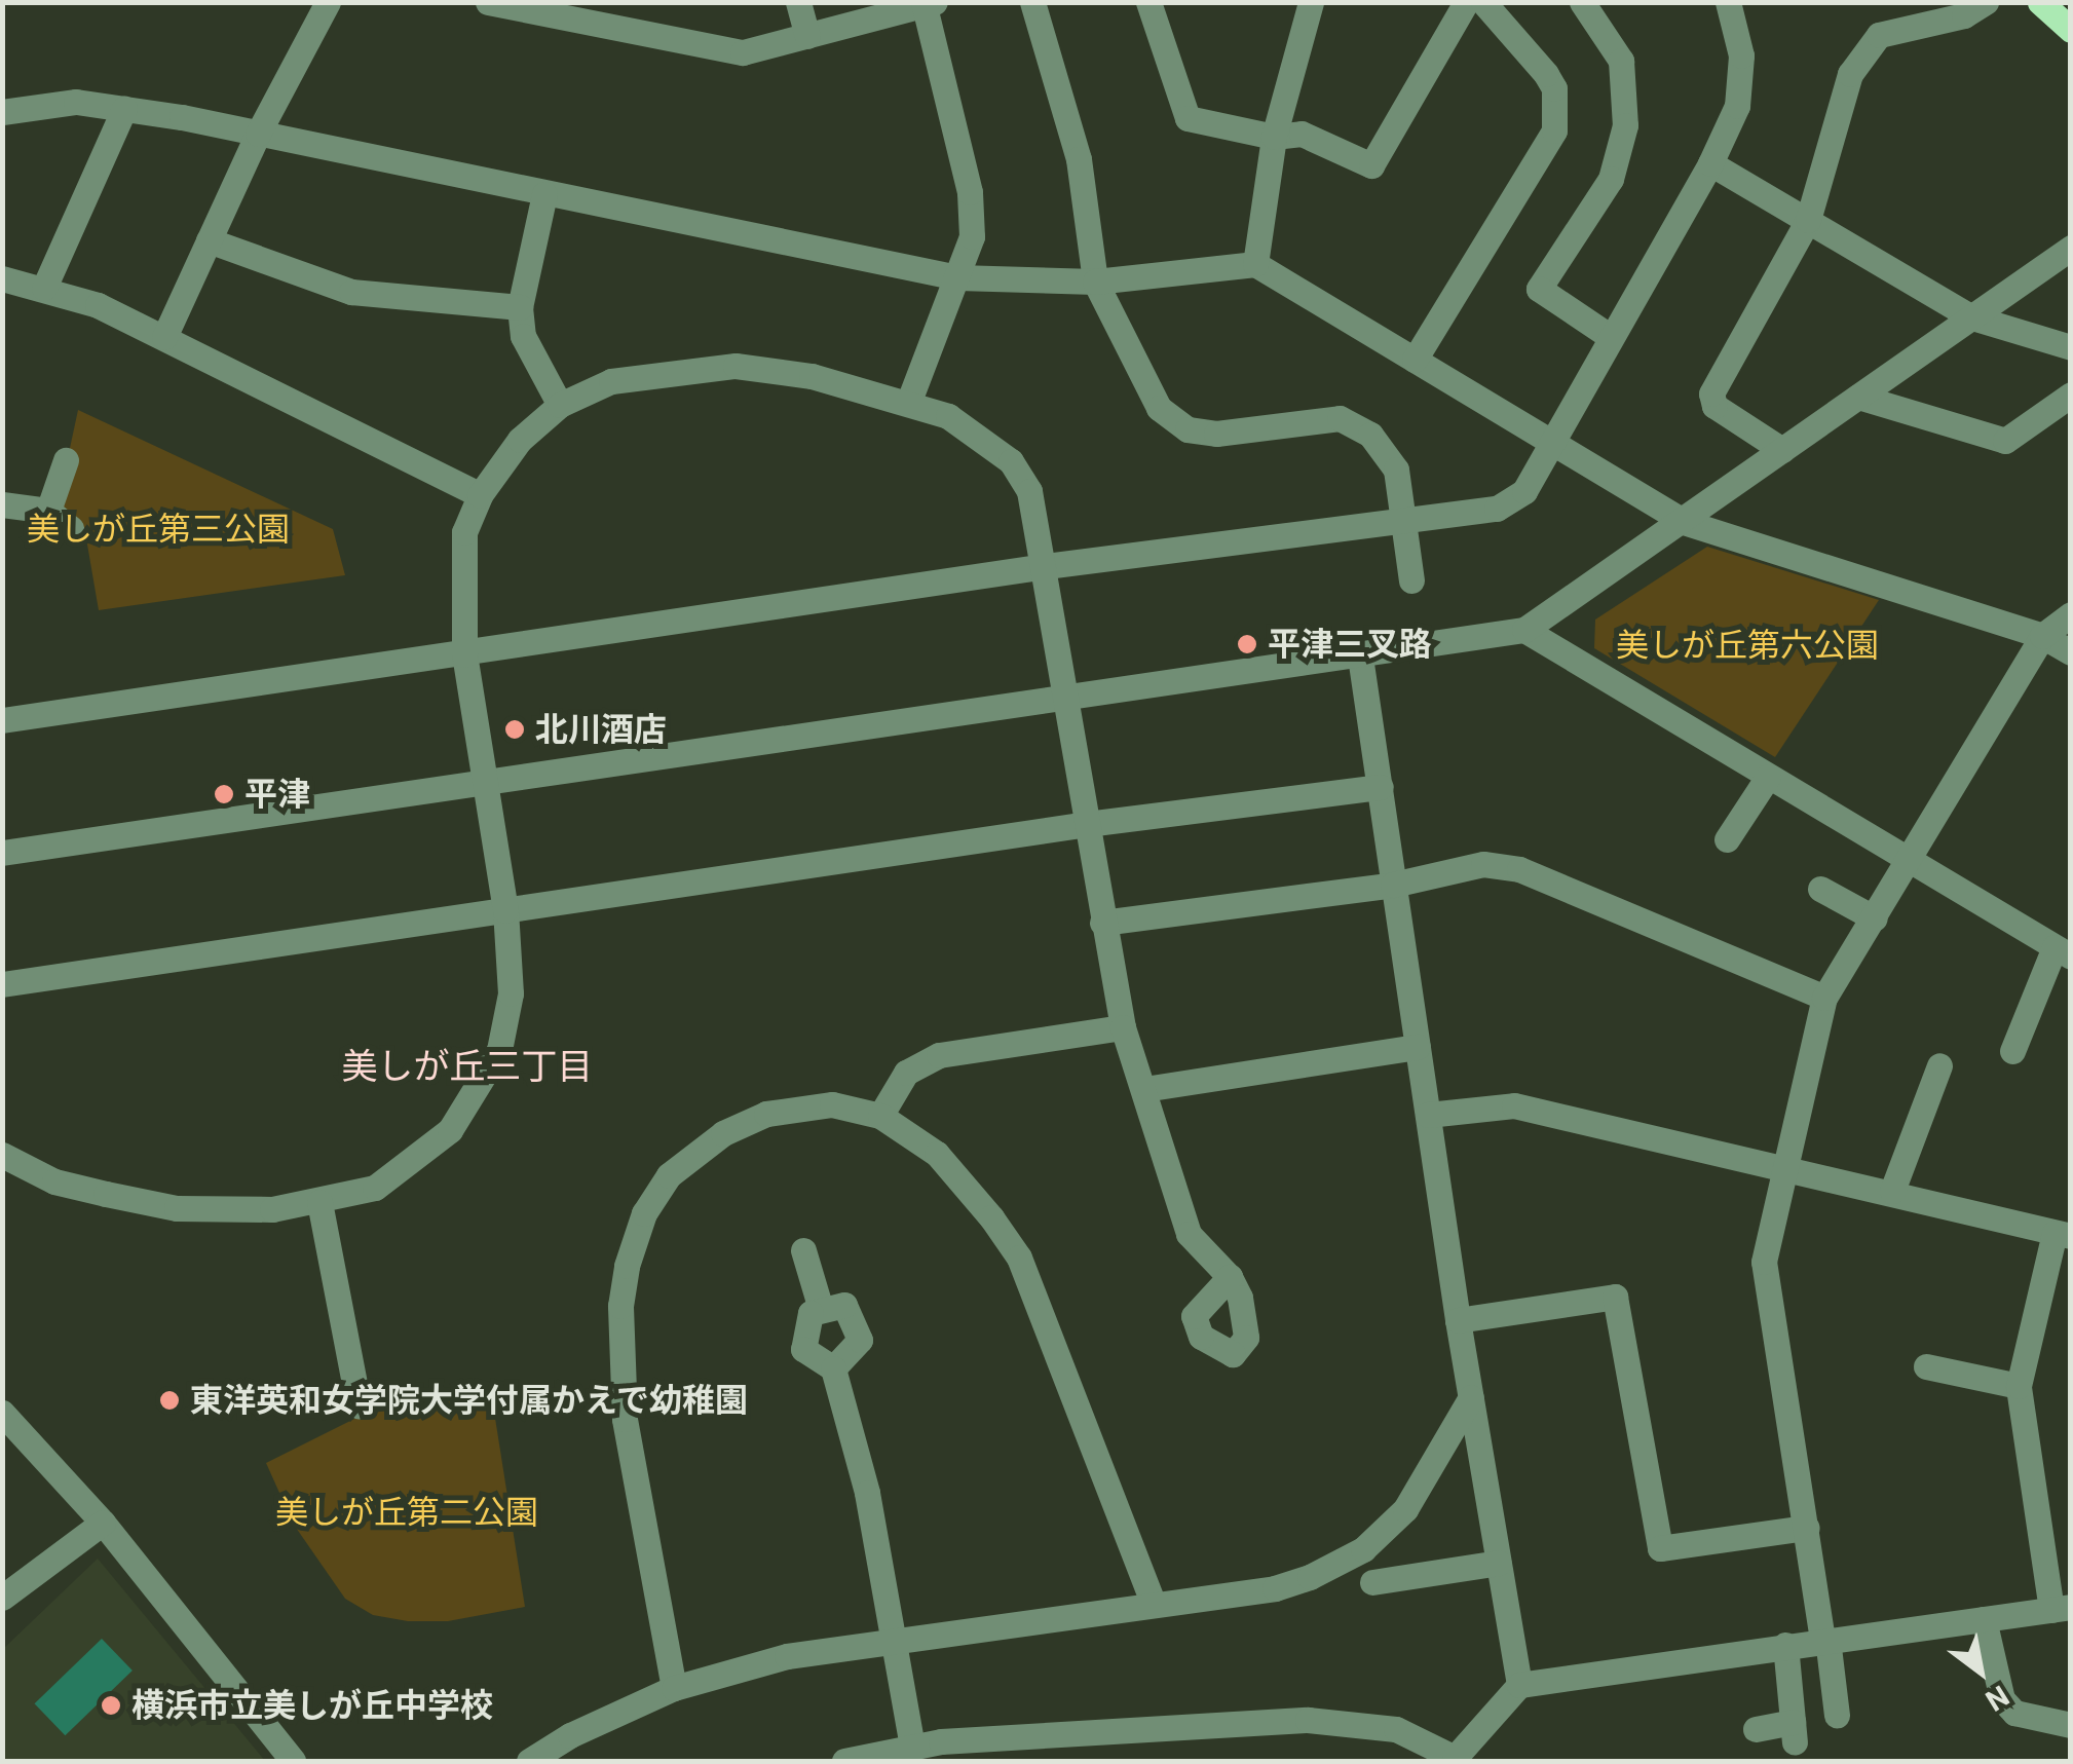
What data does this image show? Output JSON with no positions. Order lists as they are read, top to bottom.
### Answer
{
  "districts": ["美しが丘三丁目"],
  "parks": ["美しが丘第三公園", "美しが丘第六公園", "美しが丘第二公園"],
  "places": [
    "平津三叉路",
    "北川酒店",
    "平津",
    "東洋英和女学院大学付属かえで幼稚園",
    "横浜市立美しが丘中学校"
  ],
  "north": "bottom right"
}
